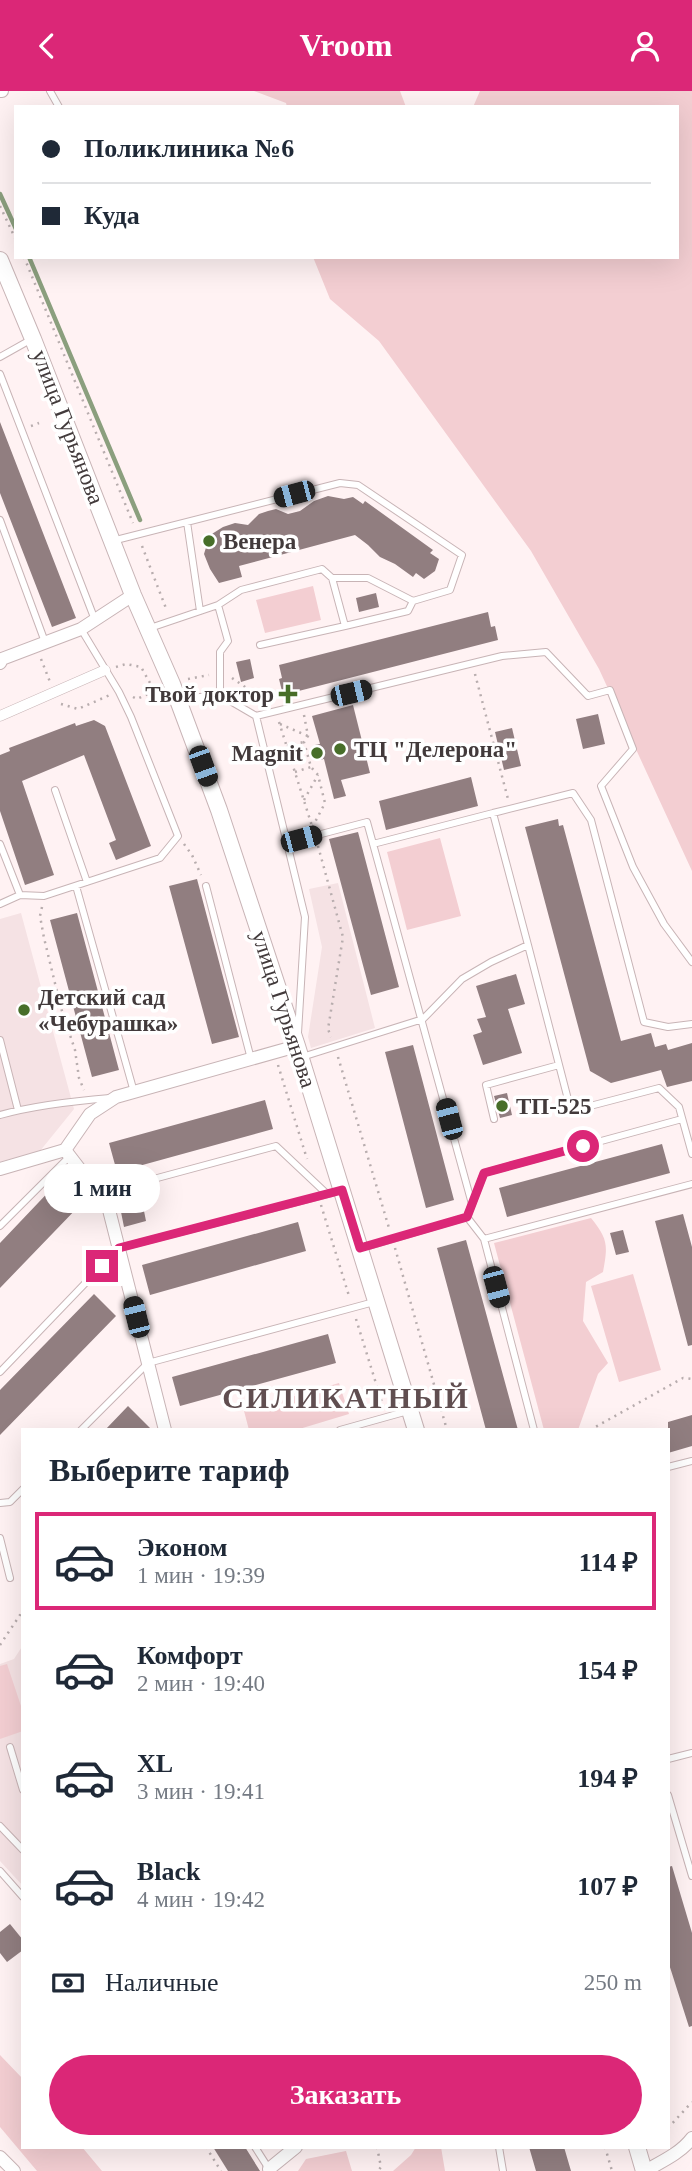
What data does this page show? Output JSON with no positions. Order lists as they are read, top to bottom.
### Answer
{
  "streets": {
    "street": ["улица Гурьянова"]
  },
  "districts": ["СИЛИКАТНЫЙ"],
  "places": {
    "other": [
      "Венера",
      "ТЦ \"Делерона\"",
      "Magnit",
      "Детский сад «Чебурашка»",
      "ТП-525"
    ],
    "health": ["Твой доктор"]
  },
  "page": {
    "header": "Vroom",
    "banner": ["Поликлиника №6", "Куда"],
    "bubble": "1 мин",
    "heading": "Выберите тариф",
    "list": [
      {
        "name": "Эконом",
        "note": "1 мин · 19:39",
        "value": "114 ₽"
      },
      {
        "name": "Комфорт",
        "note": "2 мин · 19:40",
        "value": "154 ₽"
      },
      {
        "name": "XL",
        "note": "3 мин · 19:41",
        "value": "194 ₽"
      },
      {
        "name": "Black",
        "note": "4 мин · 19:42",
        "value": "107 ₽"
      }
    ],
    "pay": ["Наличные", "250 m"],
    "buttons": "Заказать"
  }
}
